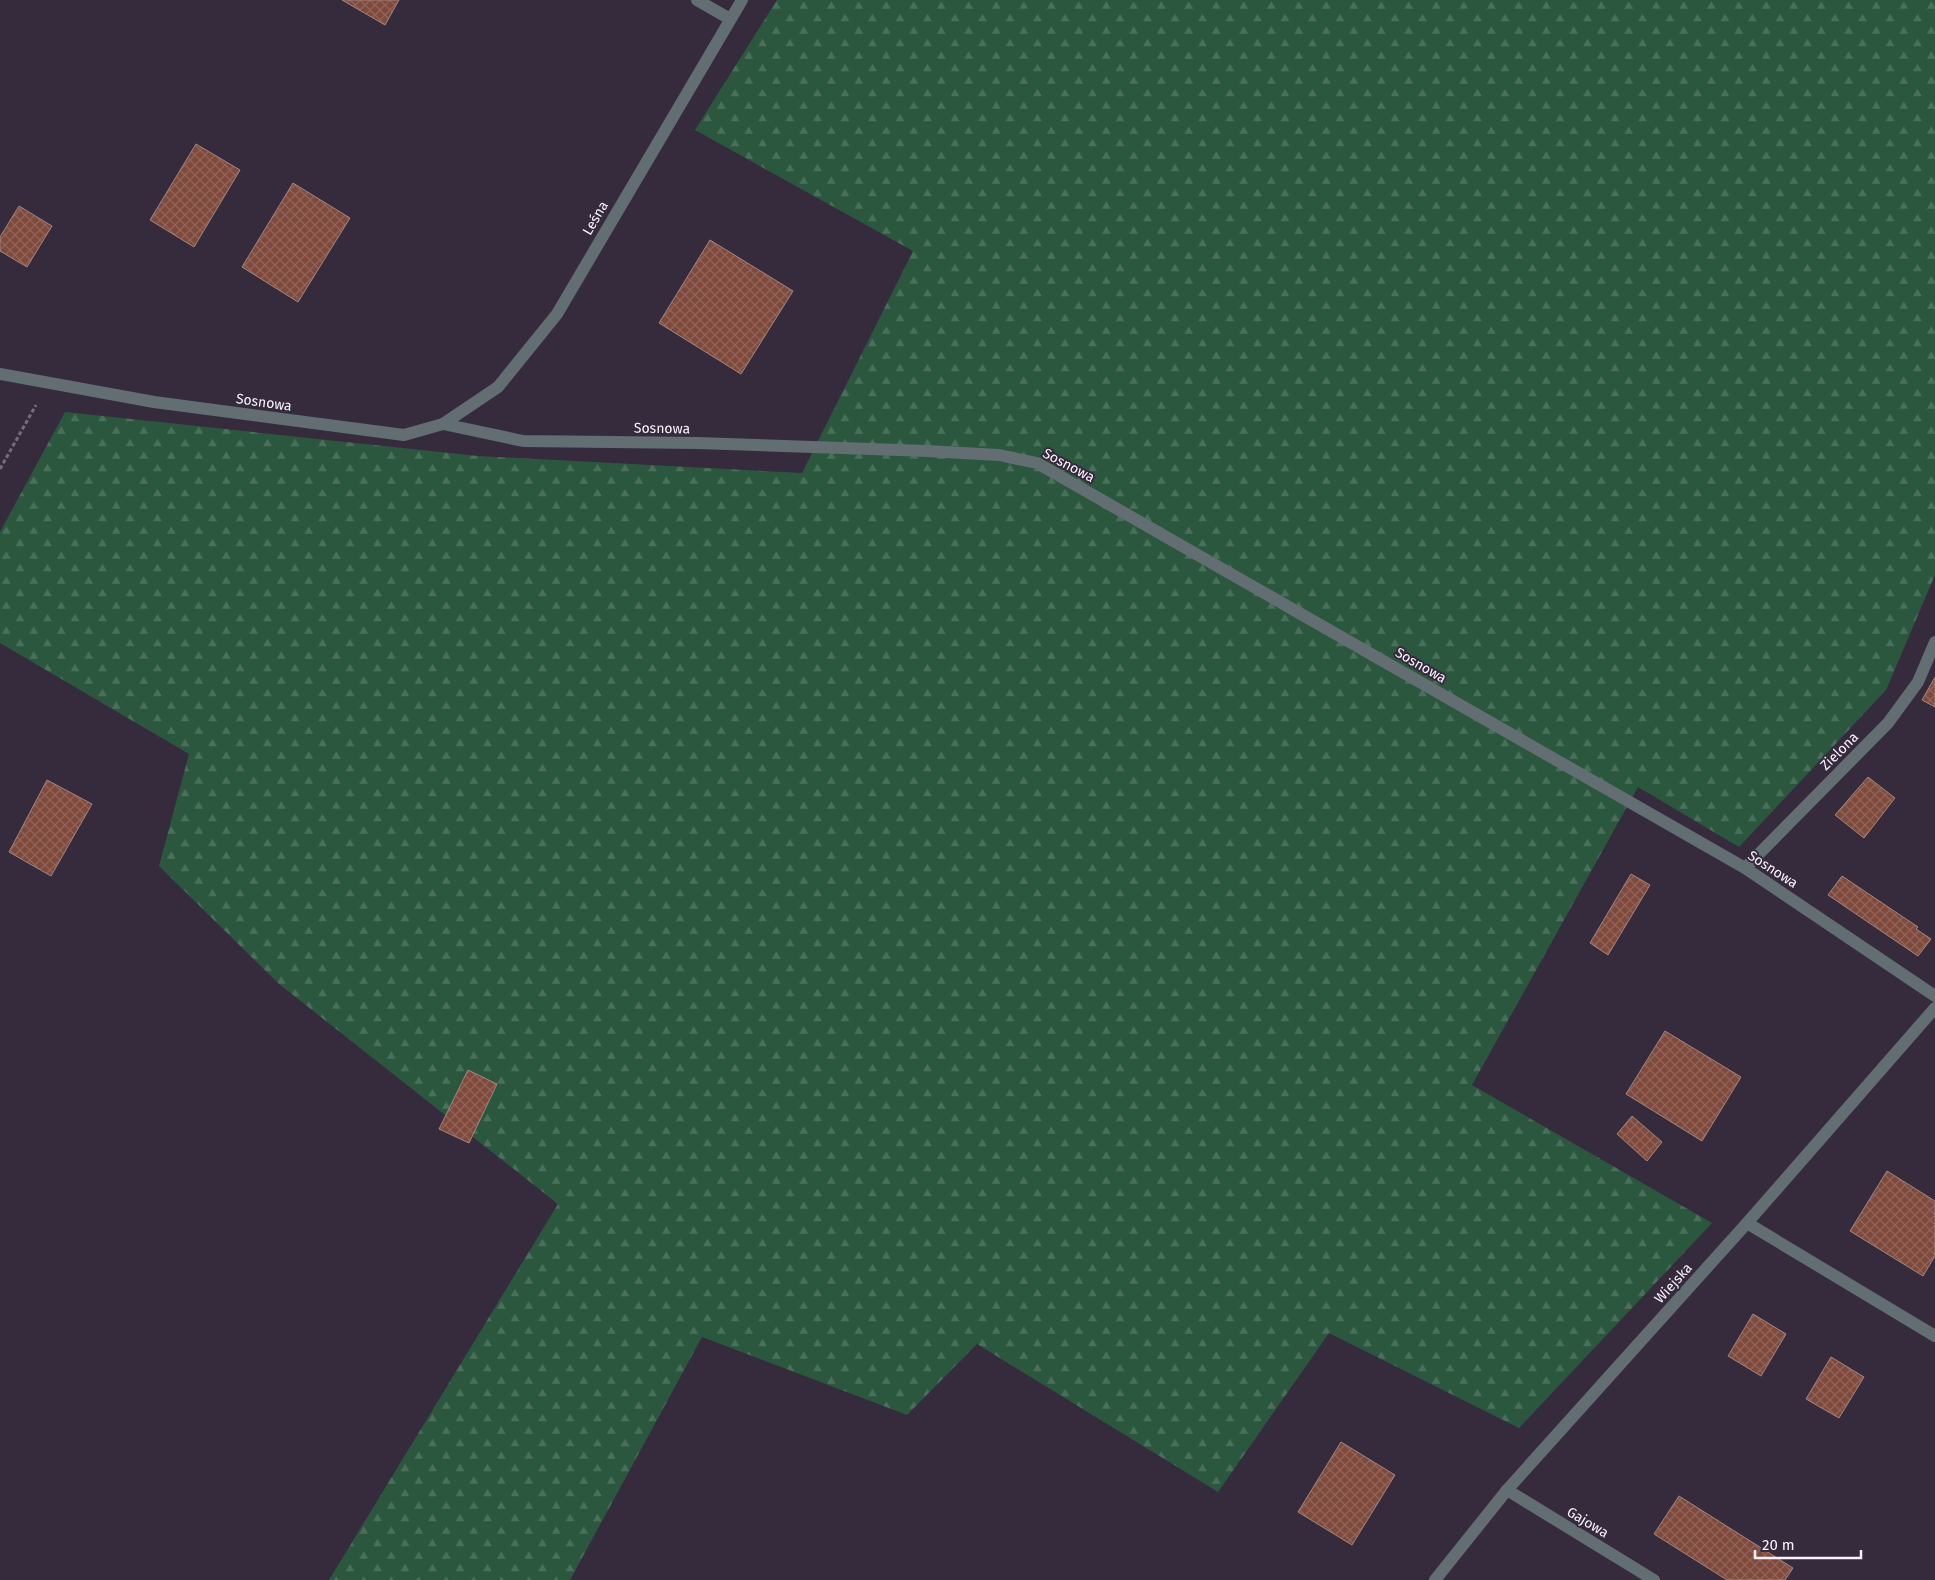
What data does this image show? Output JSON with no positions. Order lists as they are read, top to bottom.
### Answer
{
  "streets": {
    "street": [
      "Leśna",
      "Sosnowa",
      "Zielona",
      "Wiejska",
      "Gajowa"
    ]
  },
  "crossings": [
    ["Leśna", "Sosnowa"],
    ["Sosnowa", "Zielona"],
    ["Wiejska", "Gajowa"]
  ],
  "scale_bar": "20 m"
}
